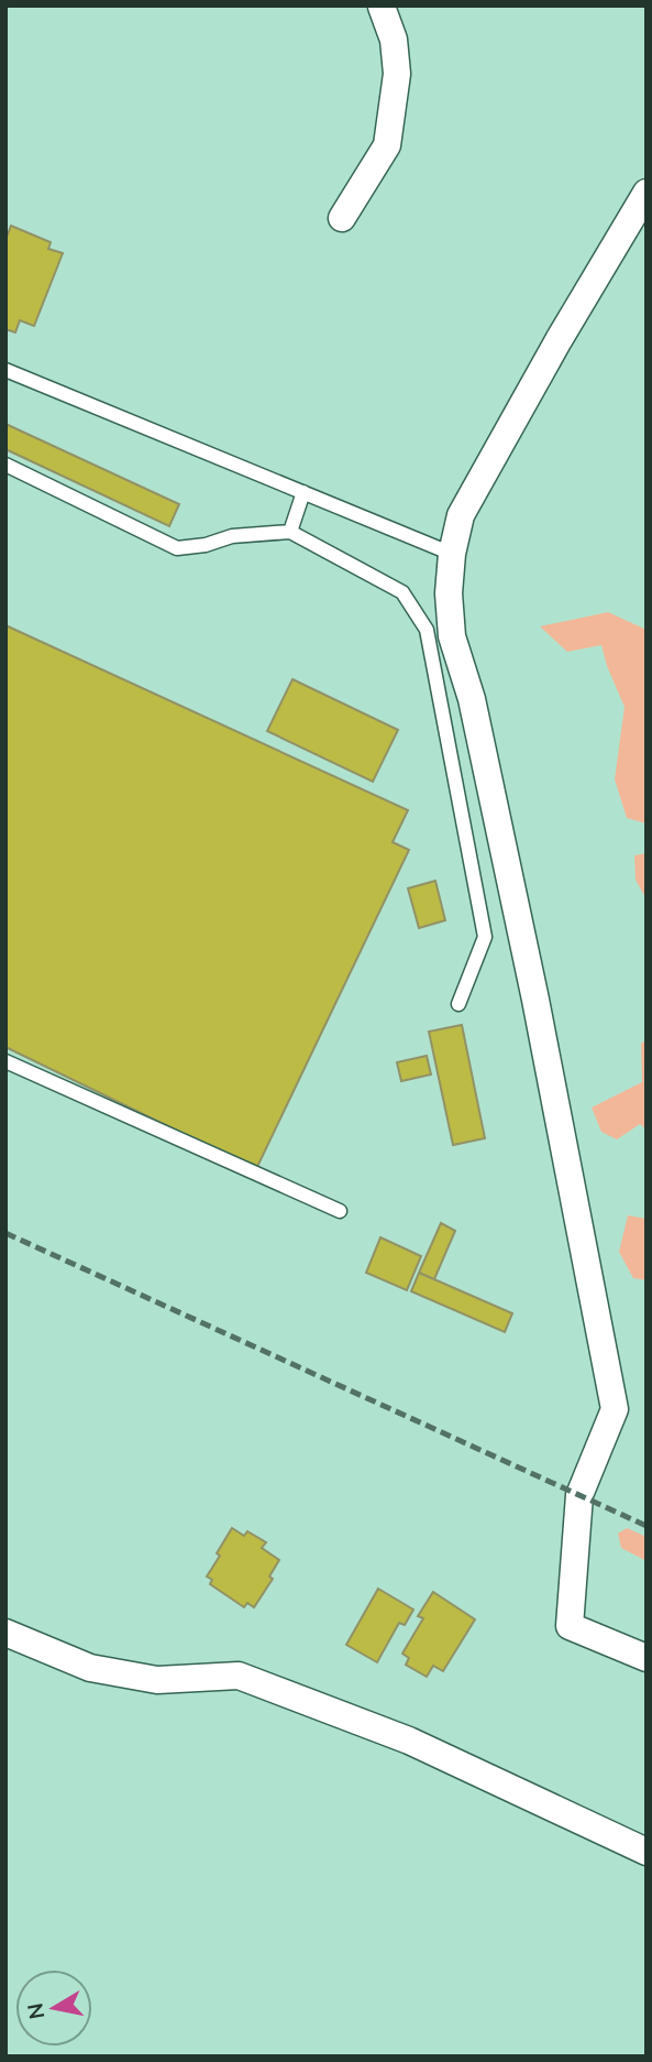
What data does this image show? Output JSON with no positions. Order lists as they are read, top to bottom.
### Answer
{
  "north": "left"
}
